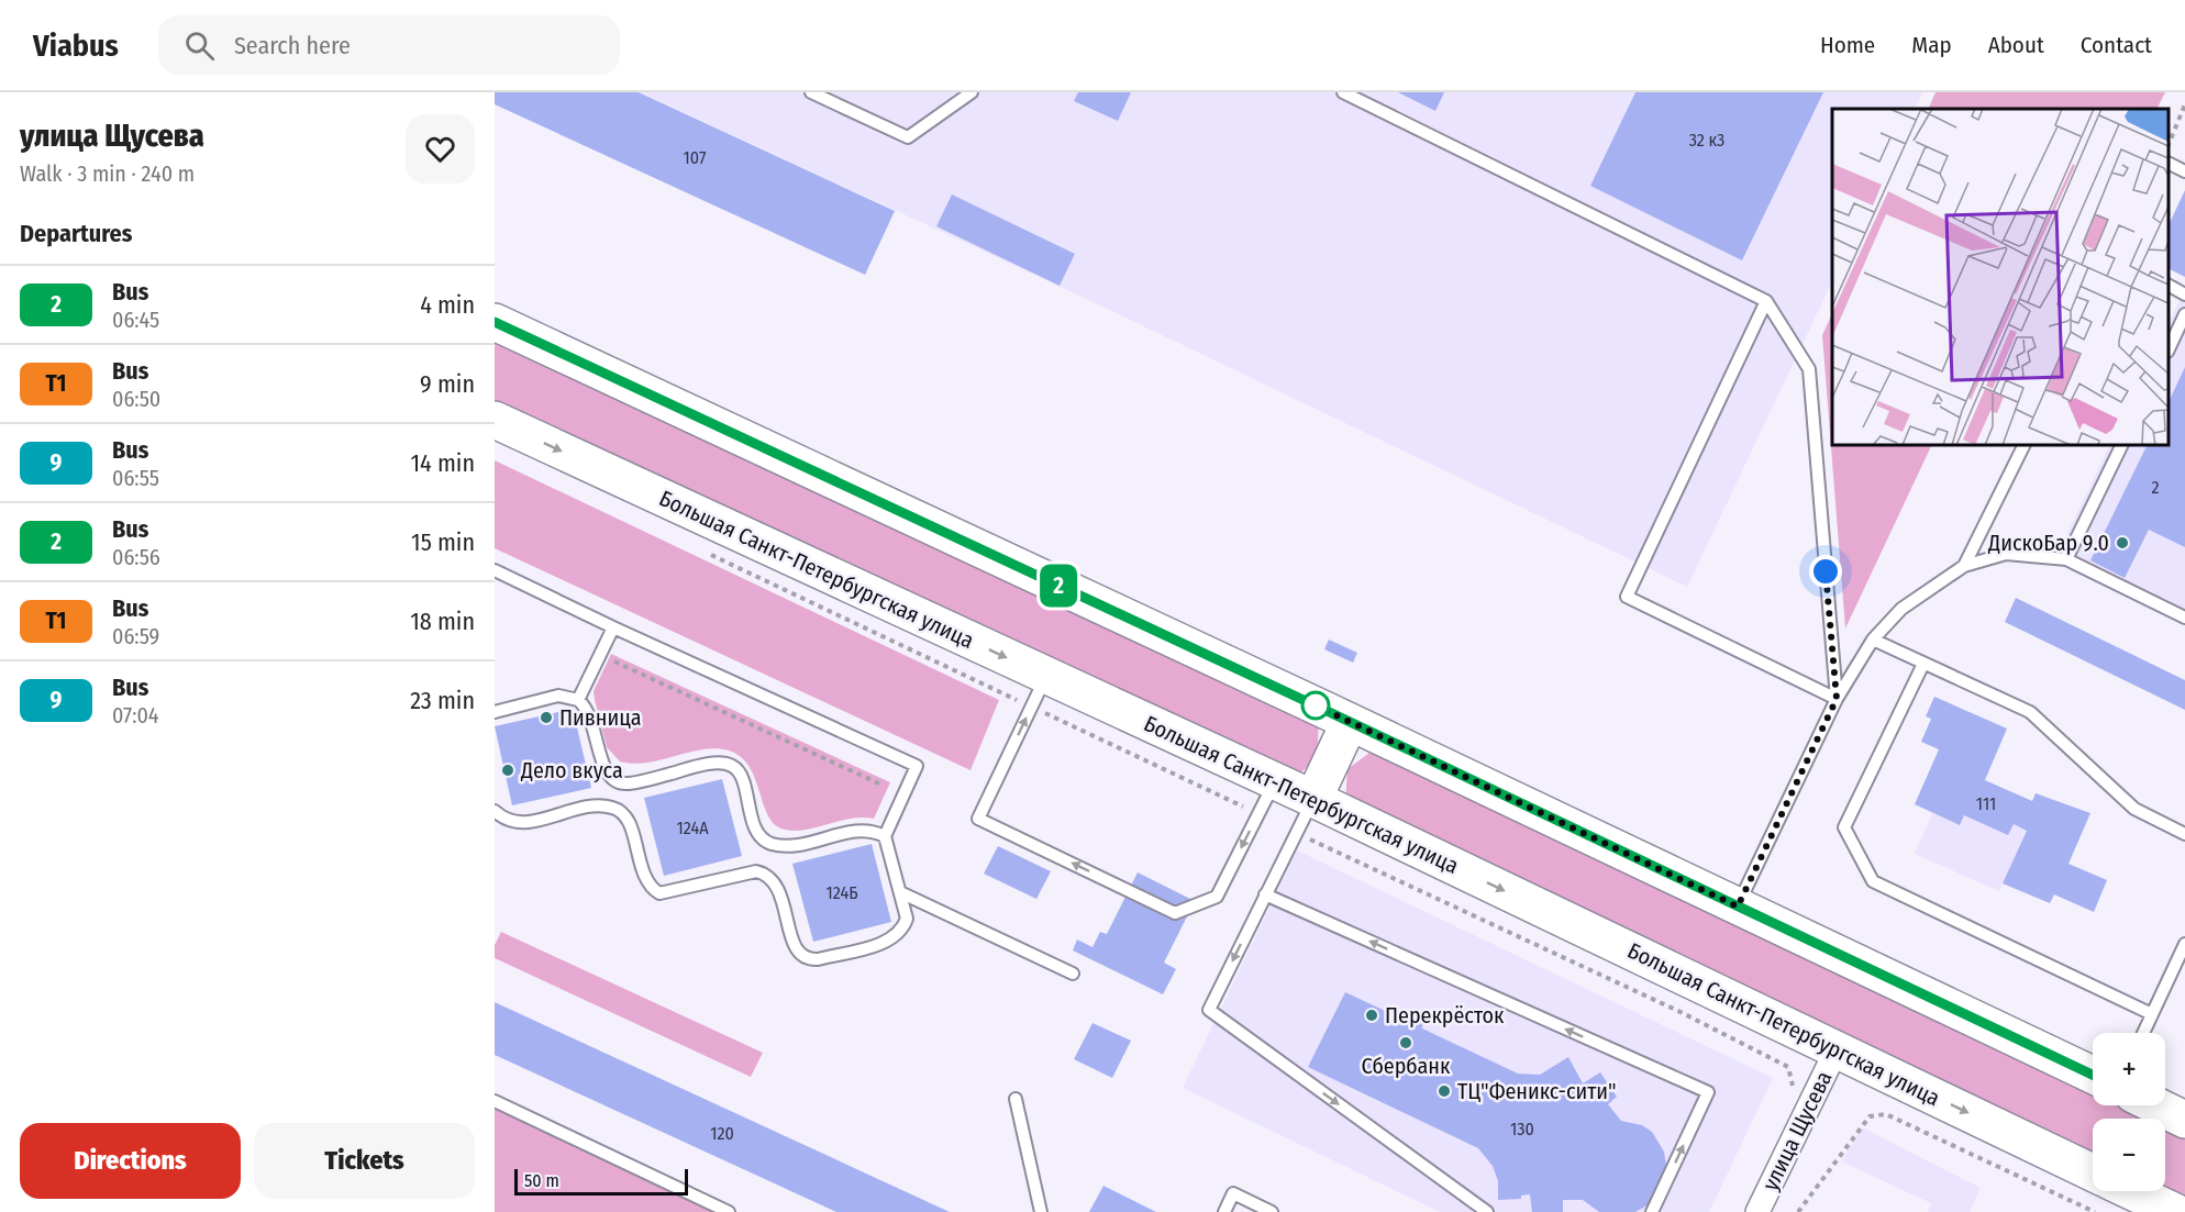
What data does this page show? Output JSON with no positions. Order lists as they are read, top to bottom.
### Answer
{
  "streets": {
    "main road": ["Большая Санкт-Петербургская улица"],
    "street": ["улица Щусева"]
  },
  "crossings": [
    ["Большая Санкт-Петербургская улица", "улица Щусева"]
  ],
  "places": [
    "ДискоБар 9.0",
    "Пивница",
    "Дело вкуса",
    "Перекрёсток",
    "Сбербанк",
    "ТЦ\"Феникс-сити\""
  ],
  "lines": ["bus line 2"],
  "house_numbers": [
    "32 к3",
    "107",
    "2",
    "111",
    "124А",
    "124Б",
    "130",
    "120"
  ],
  "scale_bar": "50 m",
  "page": {
    "header": "Viabus",
    "search": "Search here",
    "nav": [
      "Home",
      "Map",
      "About",
      "Contact"
    ],
    "heading": [
      ["улица Щусева", "Walk · 3 min · 240 m"],
      "Departures"
    ],
    "on_map": "2",
    "list": [
      {
        "mark": "2",
        "name": "Bus",
        "note": "06:45",
        "value": "4 min"
      },
      {
        "mark": "Т1",
        "name": "Bus",
        "note": "06:50",
        "value": "9 min"
      },
      {
        "mark": "9",
        "name": "Bus",
        "note": "06:55",
        "value": "14 min"
      },
      {
        "mark": "2",
        "name": "Bus",
        "note": "06:56",
        "value": "15 min"
      },
      {
        "mark": "Т1",
        "name": "Bus",
        "note": "06:59",
        "value": "18 min"
      },
      {
        "mark": "9",
        "name": "Bus",
        "note": "07:04",
        "value": "23 min"
      }
    ],
    "map_buttons": ["+", "−"],
    "buttons": ["Directions", "Tickets"],
    "scale": "50 m"
  }
}
